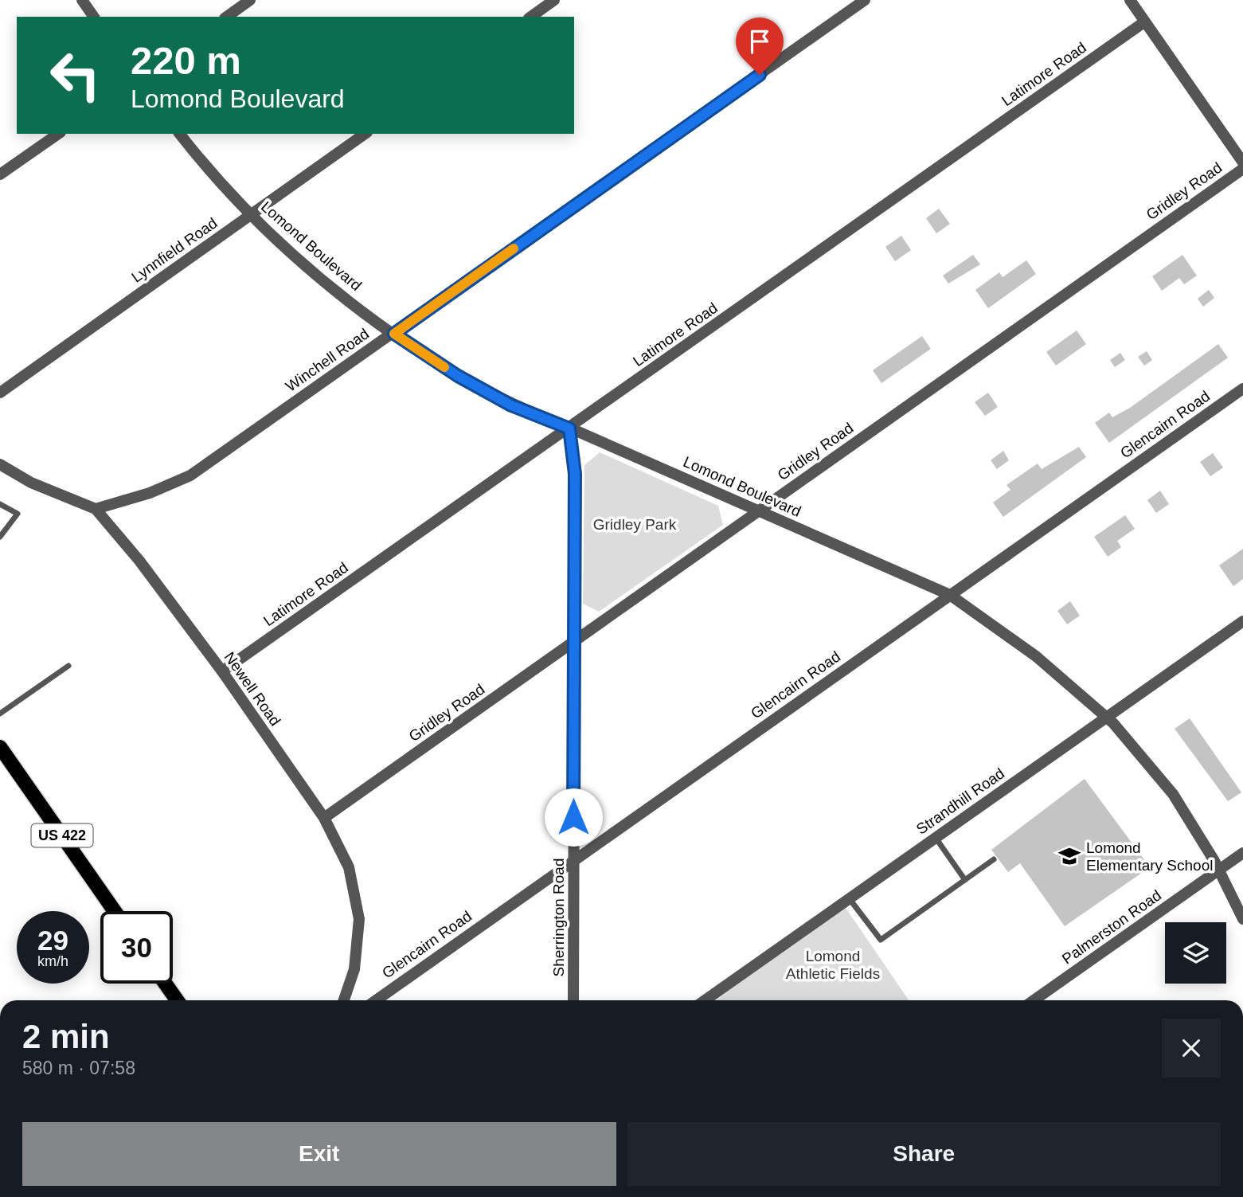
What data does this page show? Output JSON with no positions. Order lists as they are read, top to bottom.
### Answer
{
  "streets": {
    "main road": ["US 422"],
    "street": [
      "Latimore Road",
      "Gridley Road",
      "Lomond Boulevard",
      "Lynnfield Road",
      "Winchell Road",
      "Glencairn Road",
      "Newell Road",
      "Strandhill Road",
      "Sherrington Road",
      "Palmerston Road"
    ]
  },
  "crossings": [
    ["Latimore Road", "Lomond Boulevard"],
    ["Latimore Road", "Newell Road"],
    ["Latimore Road", "Sherrington Road"],
    ["Gridley Road", "Lomond Boulevard"],
    ["Gridley Road", "Newell Road"],
    ["Gridley Road", "Sherrington Road"],
    ["Lomond Boulevard", "Lynnfield Road"],
    ["Lomond Boulevard", "Winchell Road"],
    ["Lomond Boulevard", "Glencairn Road"],
    ["Lomond Boulevard", "Strandhill Road"],
    ["Lomond Boulevard", "Sherrington Road"],
    ["Lomond Boulevard", "Palmerston Road"],
    ["Winchell Road", "Newell Road"],
    ["Glencairn Road", "Sherrington Road"]
  ],
  "parks": ["Gridley Park", "Lomond Athletic Fields"],
  "places": {
    "school or university": ["Lomond Elementary School"]
  },
  "page": {
    "turn": ["220 m", "Lomond Boulevard"],
    "speed": "29 km/h",
    "limit": "30",
    "heading": ["2 min", "580 m · 07:58"],
    "buttons": ["Exit", "Share"]
  }
}
